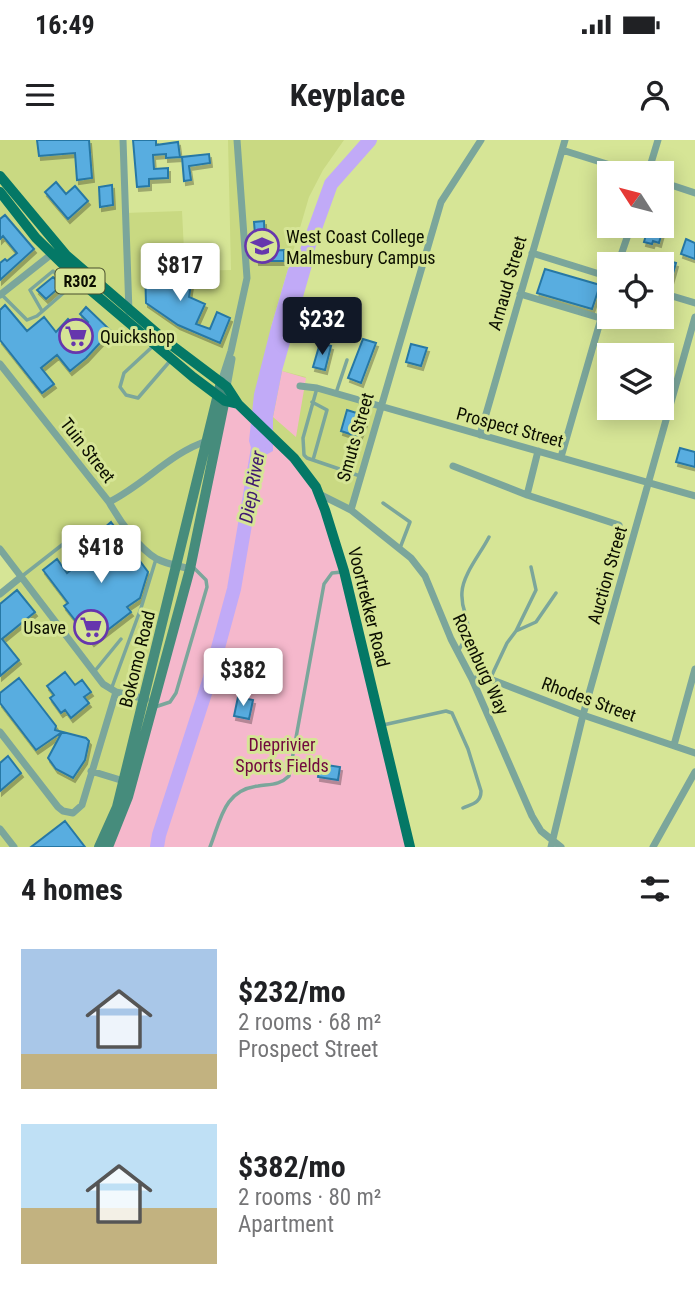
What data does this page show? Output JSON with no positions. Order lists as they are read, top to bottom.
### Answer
{
  "streets": {
    "main road": ["R302", "Voortrekker Road", "Bokomo Road"],
    "street": [
      "Arnaud Street",
      "Prospect Street",
      "Smuts Street",
      "Tuin Street",
      "Auction Street",
      "Rozenburg Way",
      "Rhodes Street"
    ]
  },
  "crossings": [
    ["Arnaud Street", "Prospect Street"],
    ["Prospect Street", "Smuts Street"],
    ["Prospect Street", "Auction Street"],
    ["Smuts Street", "Rozenburg Way"],
    ["Tuin Street", "Bokomo Road"],
    ["Auction Street", "Rozenburg Way"],
    ["Auction Street", "Rhodes Street"],
    ["Voortrekker Road", "Bokomo Road"],
    ["Voortrekker Road", "Rozenburg Way"],
    ["Rozenburg Way", "Rhodes Street"]
  ],
  "water": ["Diep River"],
  "parks": ["Dieprivier Sports Fields"],
  "places": {
    "school or university": ["West Coast College Malmesbury Campus"],
    "supermarket": ["Quickshop", "Usave"]
  },
  "north": "top left",
  "page": {
    "status": "16:49",
    "header": "Keyplace",
    "price": [
      "$817",
      "$232",
      "$418",
      "$382"
    ],
    "heading": "4 homes",
    "list": [
      {
        "name": "$232/mo",
        "note": "2 rooms · 68 m² · Prospect Street"
      },
      {
        "name": "$382/mo",
        "note": "2 rooms · 80 m² · Apartment"
      }
    ]
  }
}
